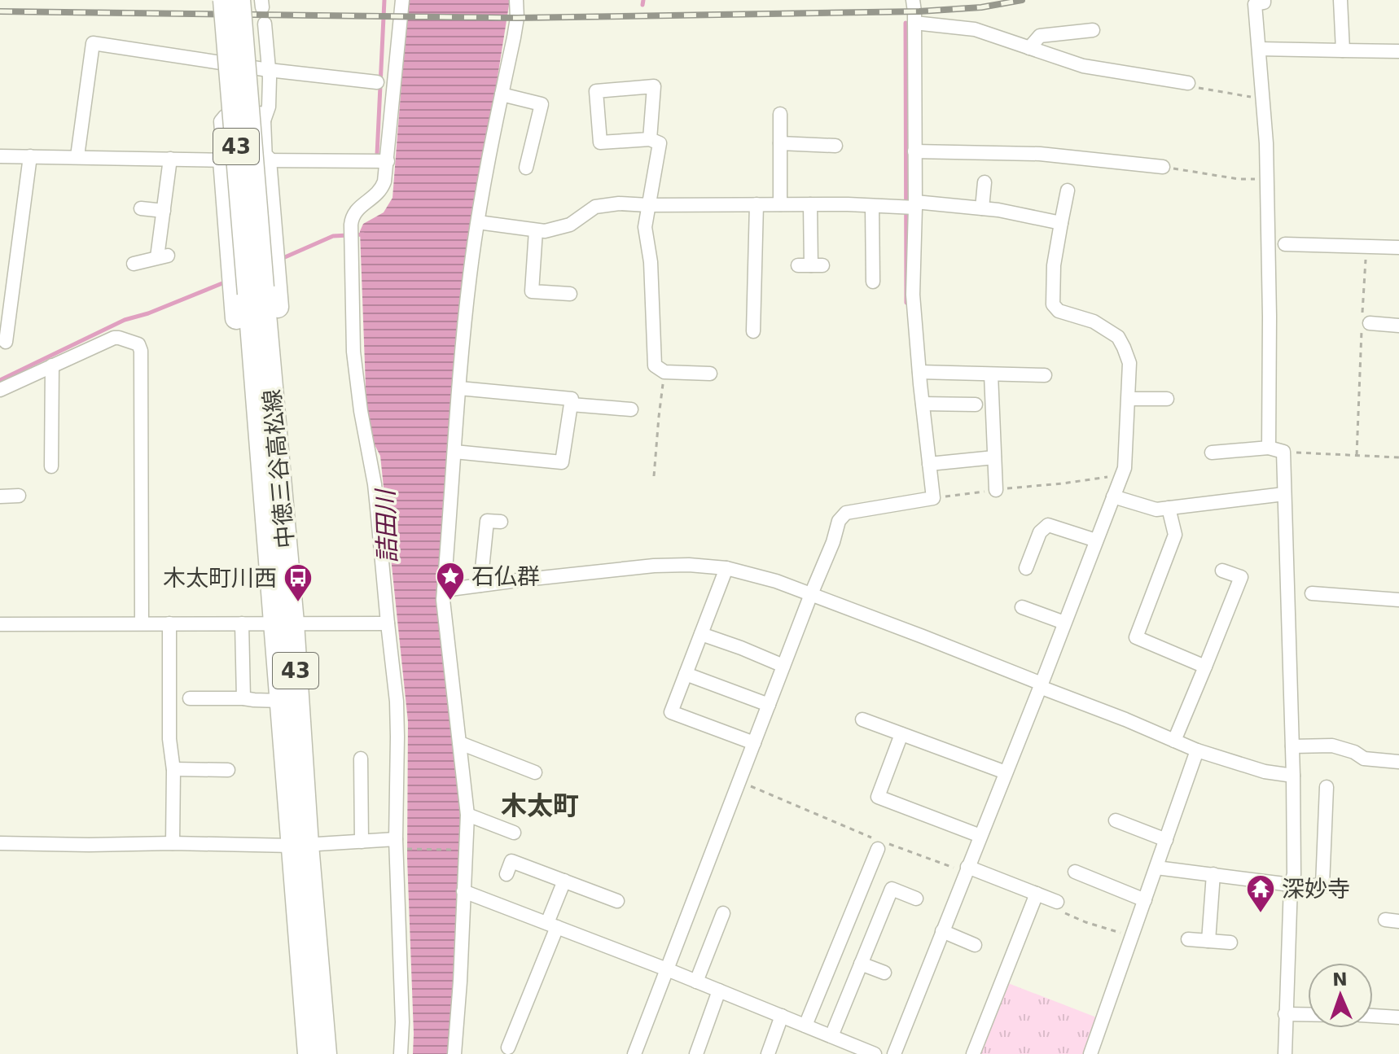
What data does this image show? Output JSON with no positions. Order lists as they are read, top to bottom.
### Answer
{
  "streets": {
    "main road": ["43", "中徳三谷高松線"]
  },
  "districts": ["木太町"],
  "water": ["詰田川"],
  "places": {
    "place": ["石仏群"],
    "bus stop": ["木太町川西"],
    "temple": ["深妙寺"]
  },
  "north": "top"
}
